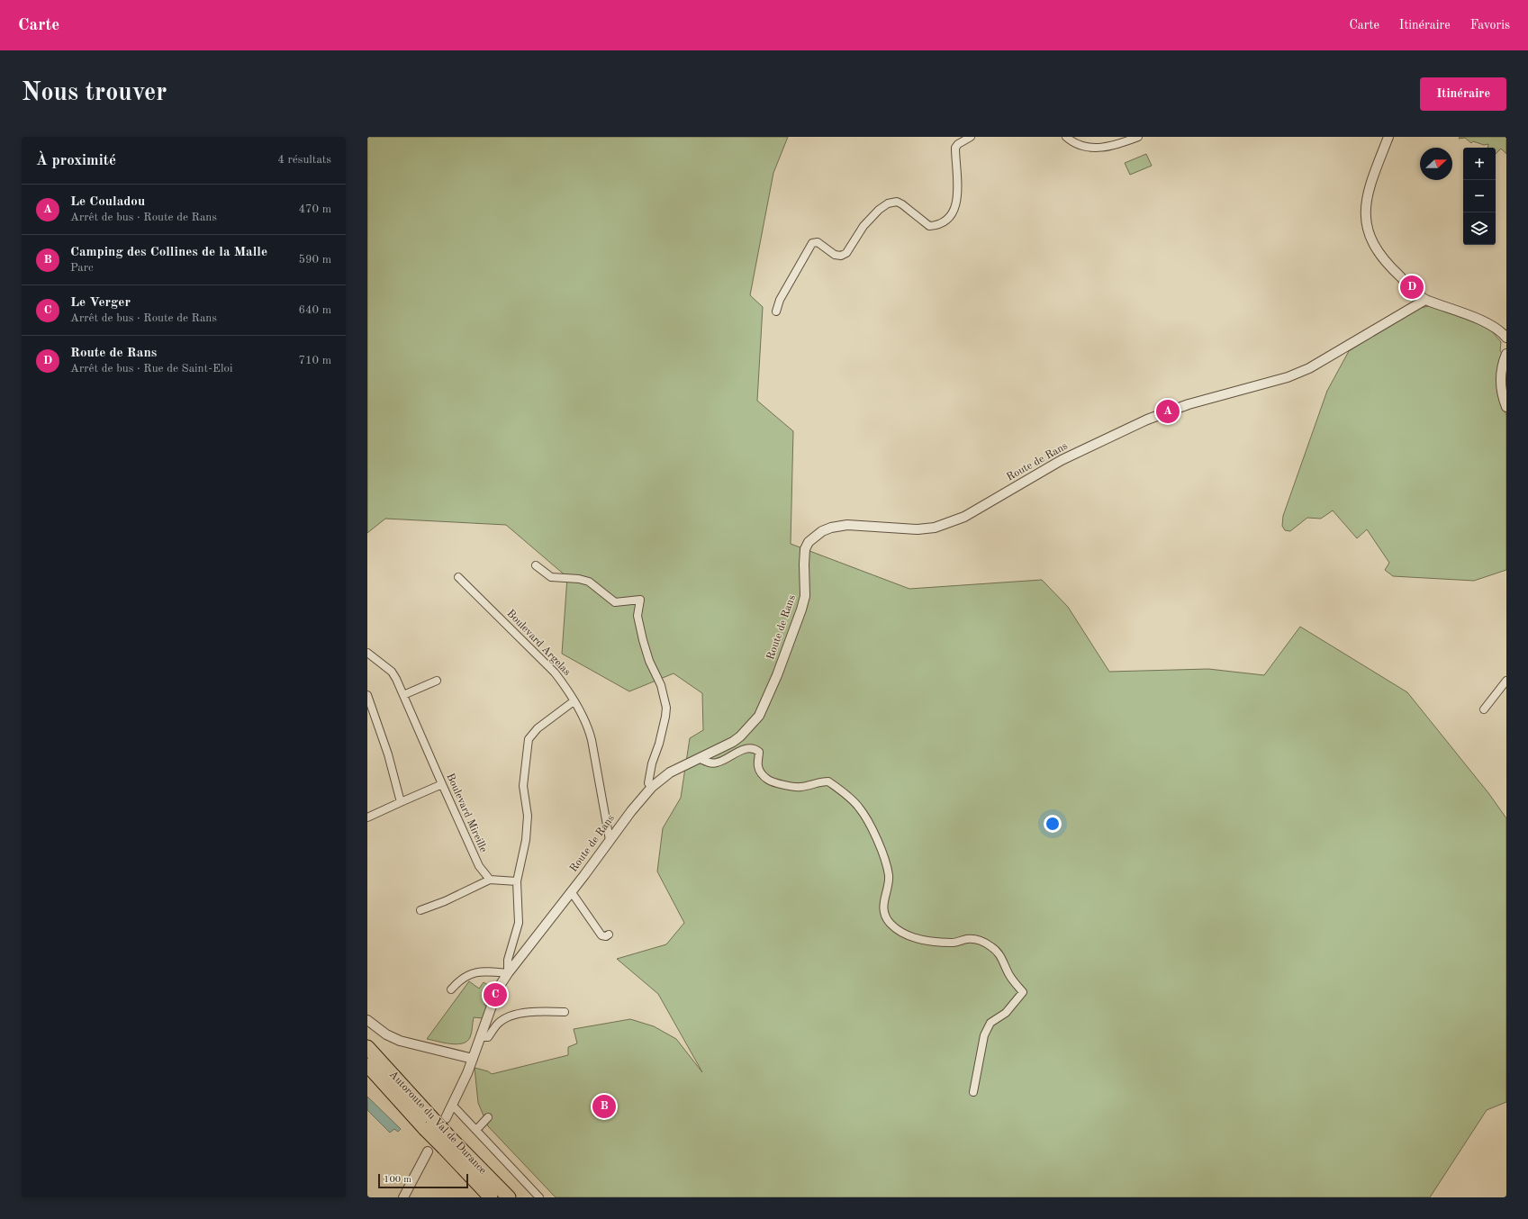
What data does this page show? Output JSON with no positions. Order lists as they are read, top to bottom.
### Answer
{
  "streets": {
    "highway": ["Autoroute du Val de Durance"],
    "street": ["Route de Rans", "Boulevard Argelas", "Boulevard Mireille"]
  },
  "crossings": [
    ["Route de Rans", "Boulevard Argelas"]
  ],
  "scale_bar": "100 m",
  "north": "right",
  "page": {
    "header": "Carte",
    "nav": ["Carte", "Itinéraire", "Favoris"],
    "buttons": "Itinéraire",
    "title": "Nous trouver",
    "heading": ["À proximité", "4 résultats"],
    "map_buttons": ["+", "−"],
    "list": [
      {
        "mark": "A",
        "name": "Le Couladou",
        "note": "Arrêt de bus · Route de Rans",
        "value": "470 m"
      },
      {
        "mark": "B",
        "name": "Camping des Collines de la Malle",
        "note": "Parc",
        "value": "590 m"
      },
      {
        "mark": "C",
        "name": "Le Verger",
        "note": "Arrêt de bus · Route de Rans",
        "value": "640 m"
      },
      {
        "mark": "D",
        "name": "Route de Rans",
        "note": "Arrêt de bus · Rue de Saint-Eloi",
        "value": "710 m"
      }
    ],
    "pins": [
      "D",
      "A",
      "C",
      "B"
    ],
    "scale": "100 m"
  }
}
